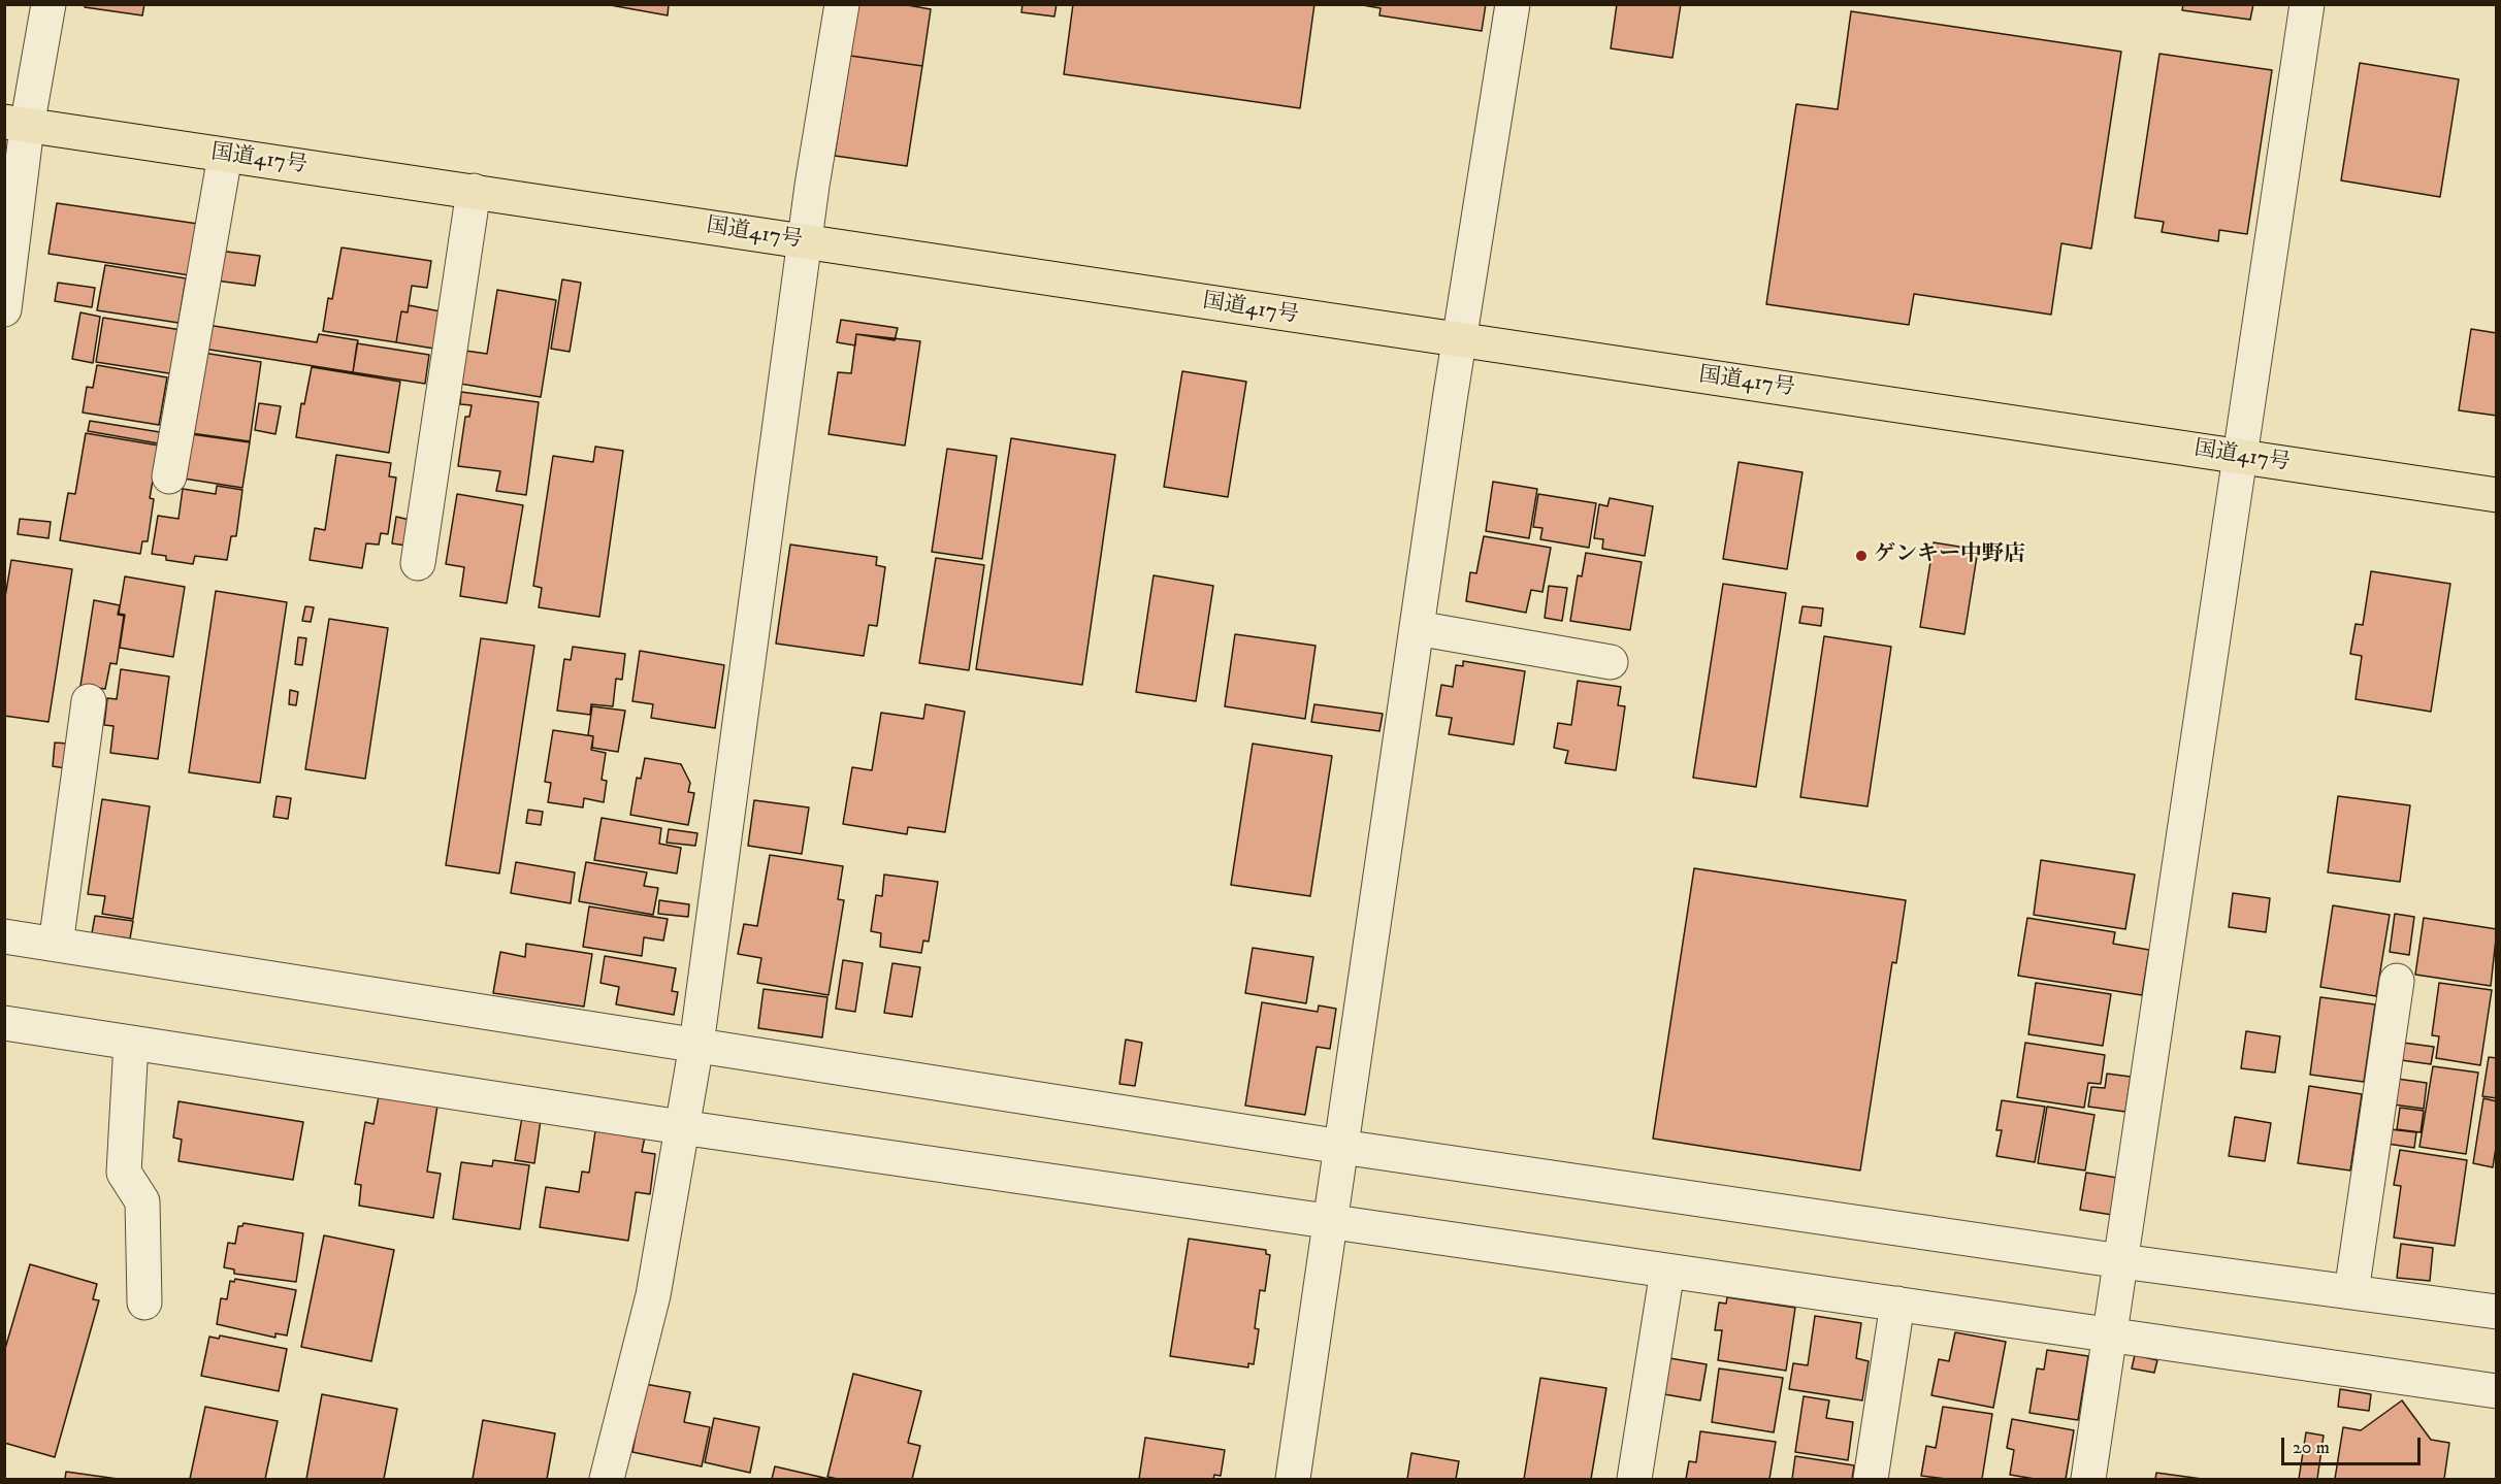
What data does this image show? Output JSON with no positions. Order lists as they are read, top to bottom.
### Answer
{
  "streets": {
    "highway": ["国道417号"]
  },
  "places": ["ゲンキー中野店"],
  "scale_bar": "20 m"
}
